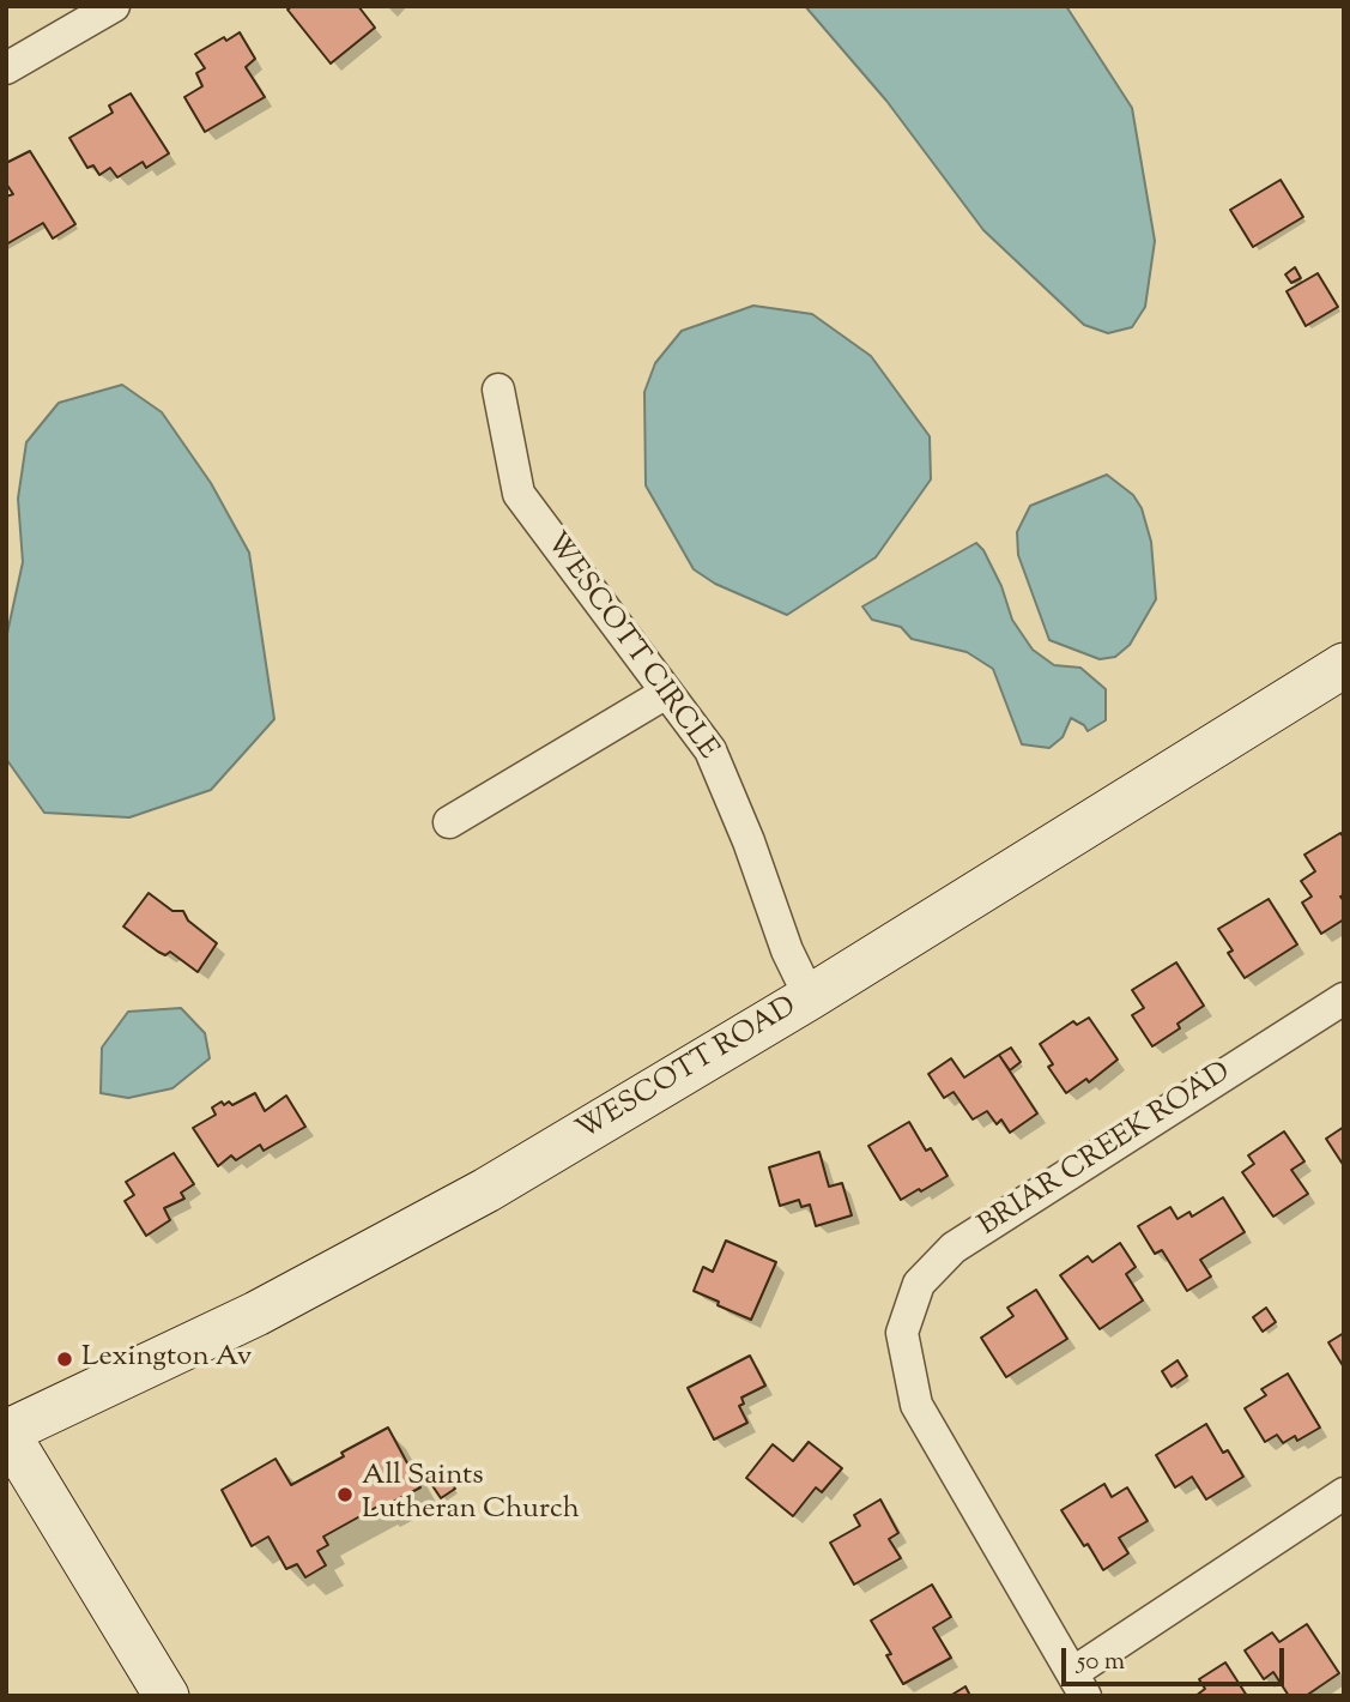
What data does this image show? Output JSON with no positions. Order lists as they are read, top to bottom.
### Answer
{
  "streets": {
    "street": ["WESCOTT CIRCLE", "WESCOTT ROAD", "BRIAR CREEK ROAD"]
  },
  "crossings": [
    ["WESCOTT CIRCLE", "WESCOTT ROAD"]
  ],
  "places": ["Lexington Av", "All Saints Lutheran Church"],
  "scale_bar": "50 m"
}
